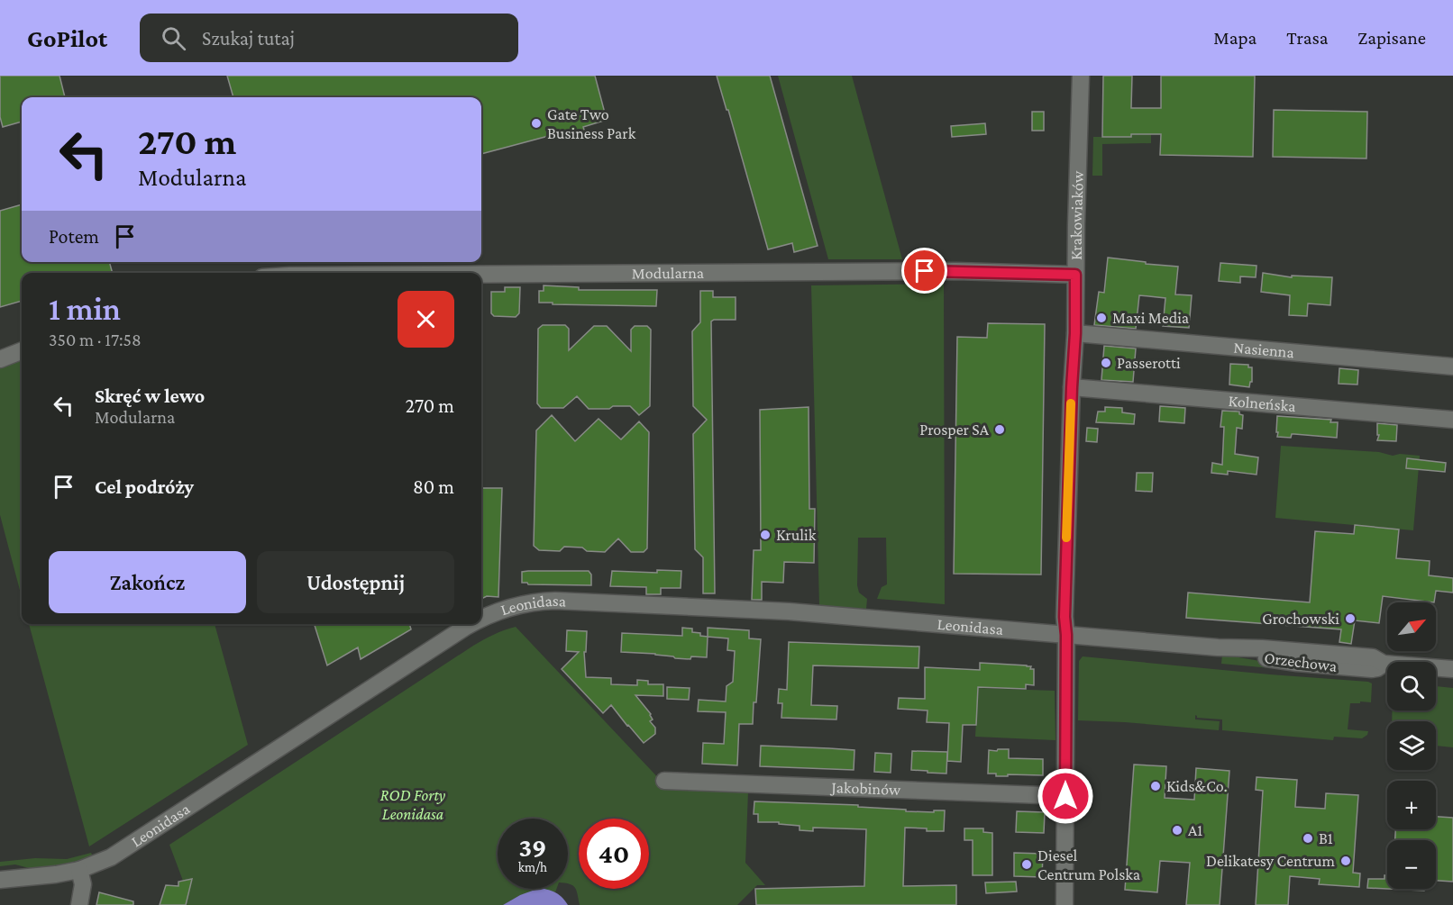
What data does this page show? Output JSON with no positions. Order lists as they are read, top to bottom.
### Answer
{
  "streets": {
    "street": [
      "Krakowiaków",
      "Modularna",
      "Nasienna",
      "Kolneńska",
      "Leonidasa",
      "Orzechowa",
      "Jakobinów"
    ]
  },
  "crossings": [
    ["Krakowiaków", "Modularna"],
    ["Krakowiaków", "Nasienna"],
    ["Krakowiaków", "Kolneńska"],
    ["Krakowiaków", "Leonidasa"],
    ["Krakowiaków", "Orzechowa"],
    ["Krakowiaków", "Jakobinów"],
    ["Leonidasa", "Orzechowa"]
  ],
  "parks": ["ROD Forty Leonidasa"],
  "places": [
    "Gate Two Business Park",
    "Maxi Media",
    "Passerotti",
    "Prosper SA",
    "Krulik",
    "Grochowski",
    "Kids&Co.",
    "A1",
    "B1",
    "Delikatesy Centrum",
    "Diesel Centrum Polska"
  ],
  "north": "top right",
  "page": {
    "header": "GoPilot",
    "search": "Szukaj tutaj",
    "nav": ["Mapa", "Trasa", "Zapisane"],
    "turn": ["270 m", "Modularna"],
    "then": "Potem",
    "heading": ["1 min", "350 m · 17:58"],
    "list": [
      {
        "name": "Skręć w lewo",
        "note": "Modularna",
        "value": "270 m"
      },
      {
        "name": "Cel podróży",
        "value": "80 m"
      }
    ],
    "buttons": ["Zakończ", "Udostępnij"],
    "map_buttons": ["+", "−"],
    "speed": "39 km/h",
    "limit": "40"
  }
}
